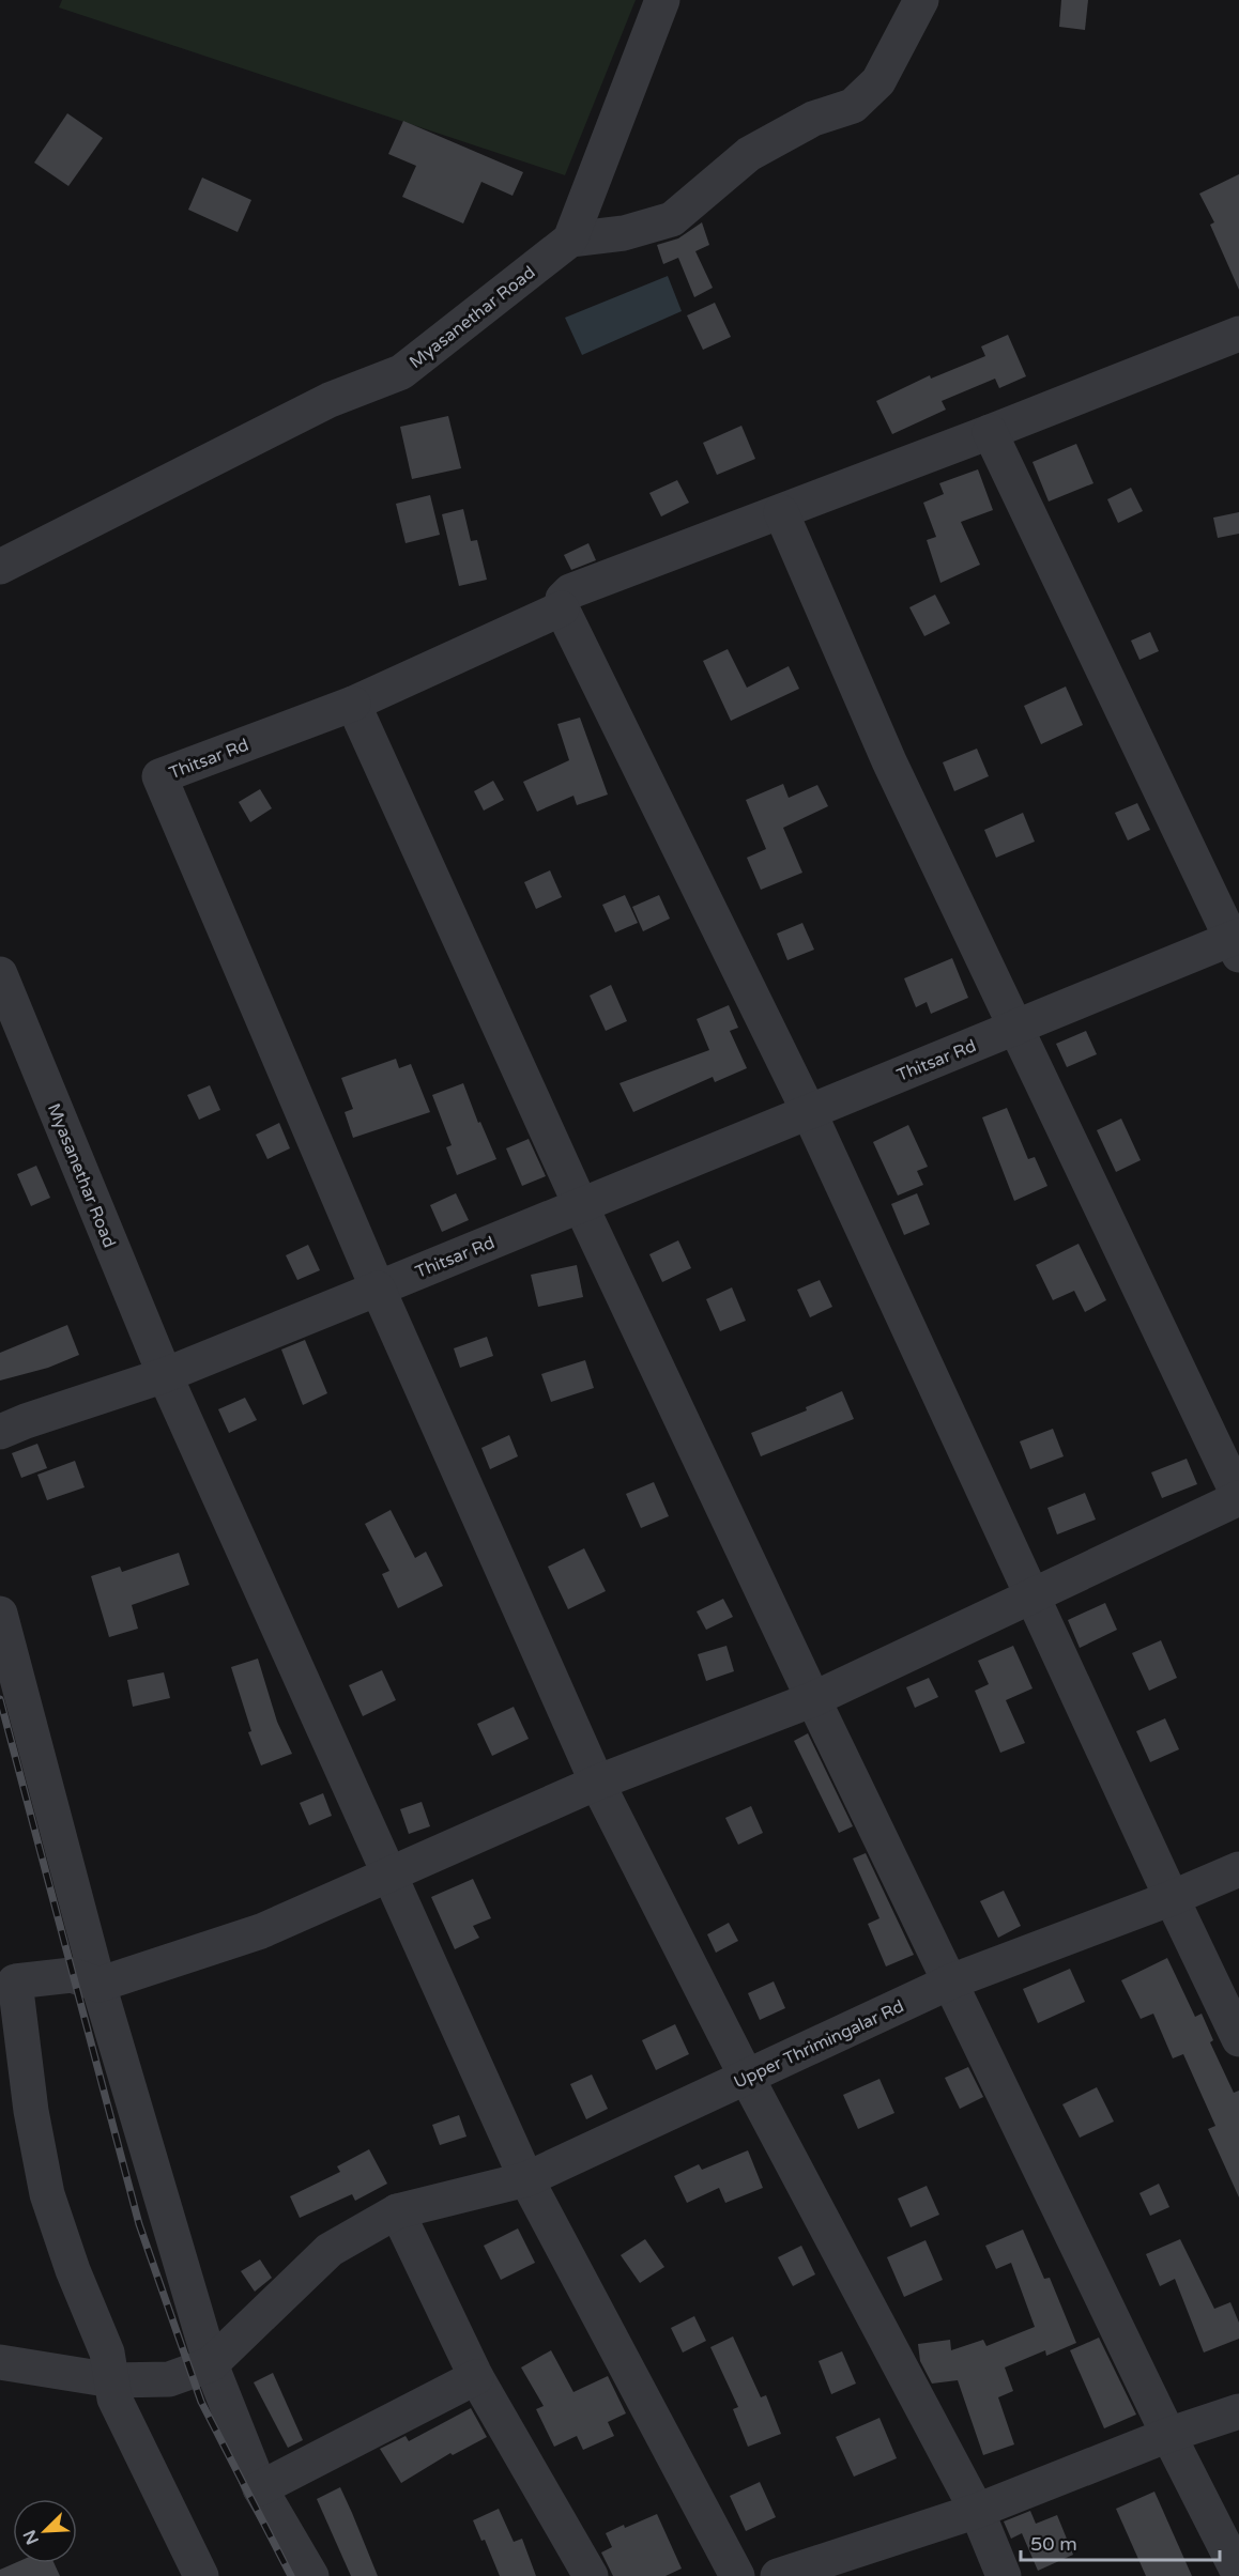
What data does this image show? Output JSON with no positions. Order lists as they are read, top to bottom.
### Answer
{
  "streets": {
    "street": ["Myasanethar Road", "Thitsar Rd", "Upper Thrimingalar Rd"]
  },
  "crossings": [
    ["Myasanethar Road", "Upper Thrimingalar Rd"]
  ],
  "scale_bar": "50 m",
  "north": "bottom left"
}
